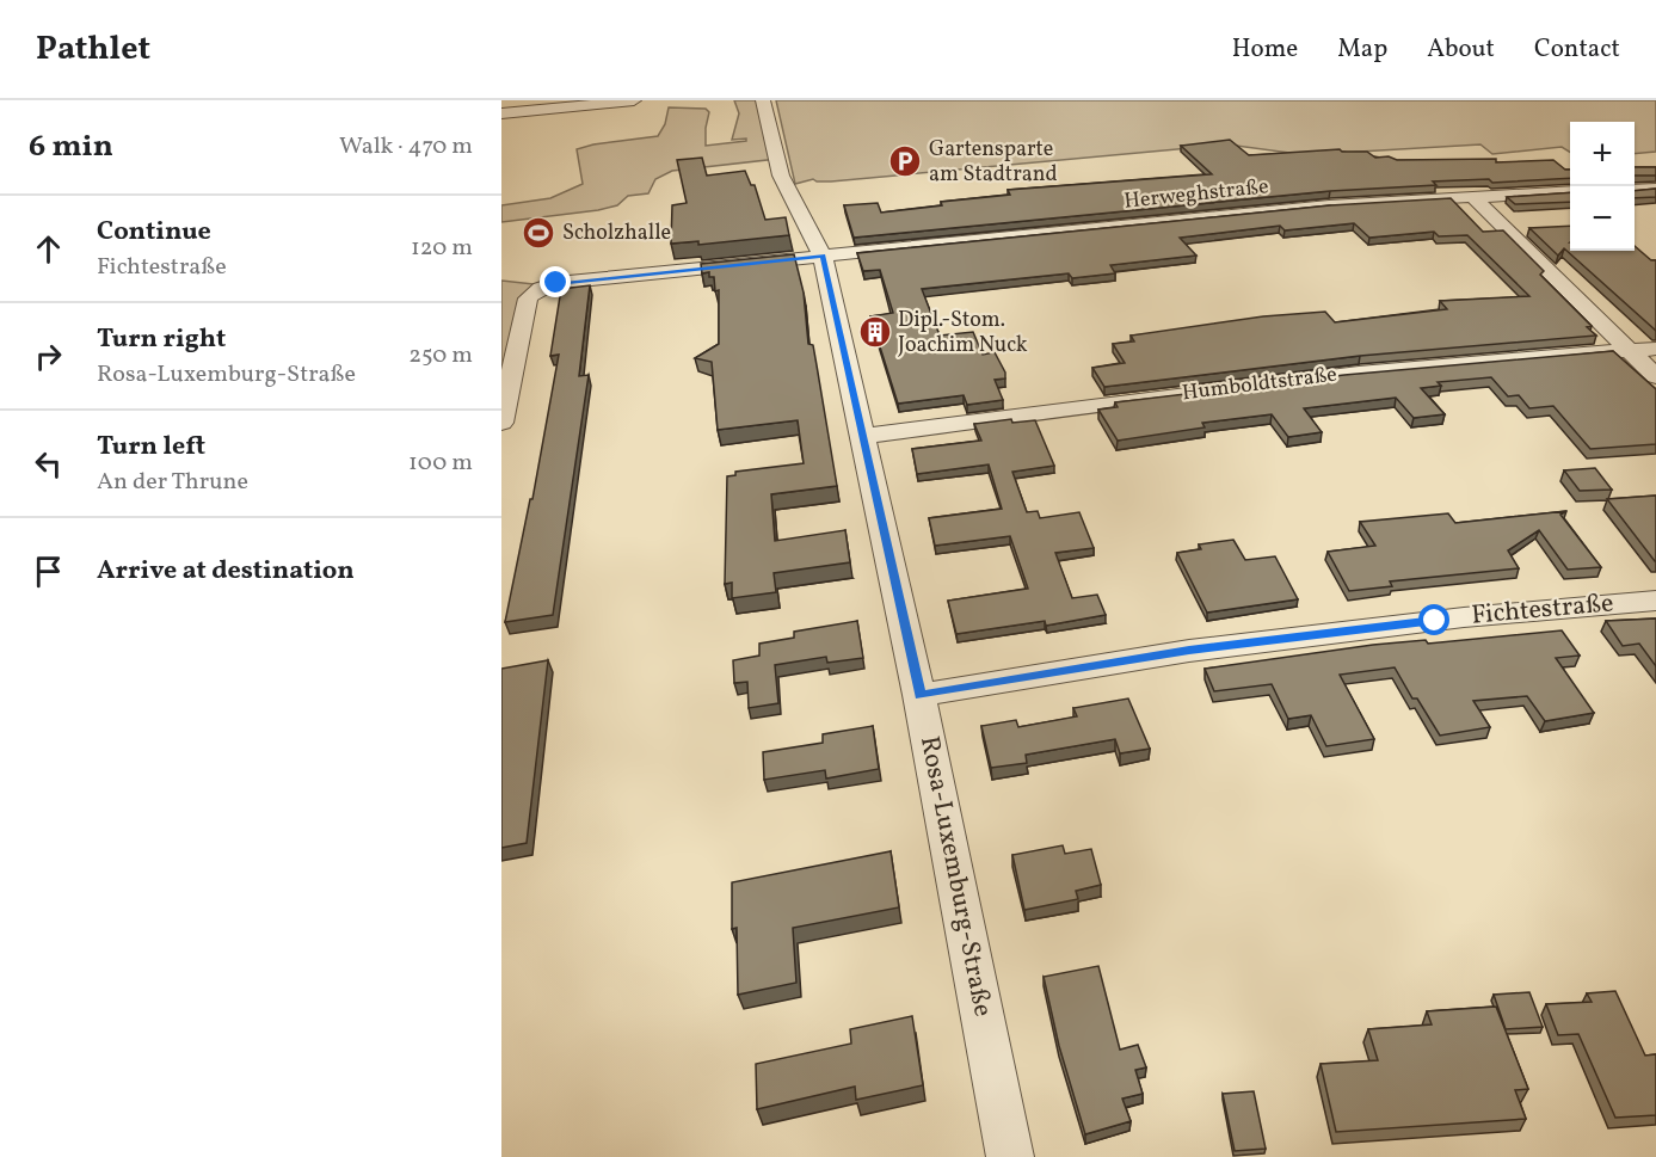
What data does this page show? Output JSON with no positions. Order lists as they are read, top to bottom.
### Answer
{
  "streets": {
    "street": [
      "Herweghstraße",
      "Humboldtstraße",
      "Fichtestraße",
      "Rosa-Luxemburg-Straße"
    ]
  },
  "crossings": [
    ["Herweghstraße", "Rosa-Luxemburg-Straße"],
    ["Humboldtstraße", "Rosa-Luxemburg-Straße"],
    ["Fichtestraße", "Rosa-Luxemburg-Straße"]
  ],
  "places": {
    "parking": ["Gartensparte am Stadtrand"],
    "sports": ["Scholzhalle"],
    "building": ["Dipl.-Stom. Joachim Nuck"]
  },
  "page": {
    "header": "Pathlet",
    "nav": [
      "Home",
      "Map",
      "About",
      "Contact"
    ],
    "heading": ["6 min", "Walk · 470 m"],
    "map_buttons": ["+", "−"],
    "list": [
      ["Continue", "Fichtestraße", "120 m"],
      ["Turn right", "Rosa-Luxemburg-Straße", "250 m"],
      ["Turn left", "An der Thrune", "100 m"],
      "Arrive at destination"
    ]
  }
}
